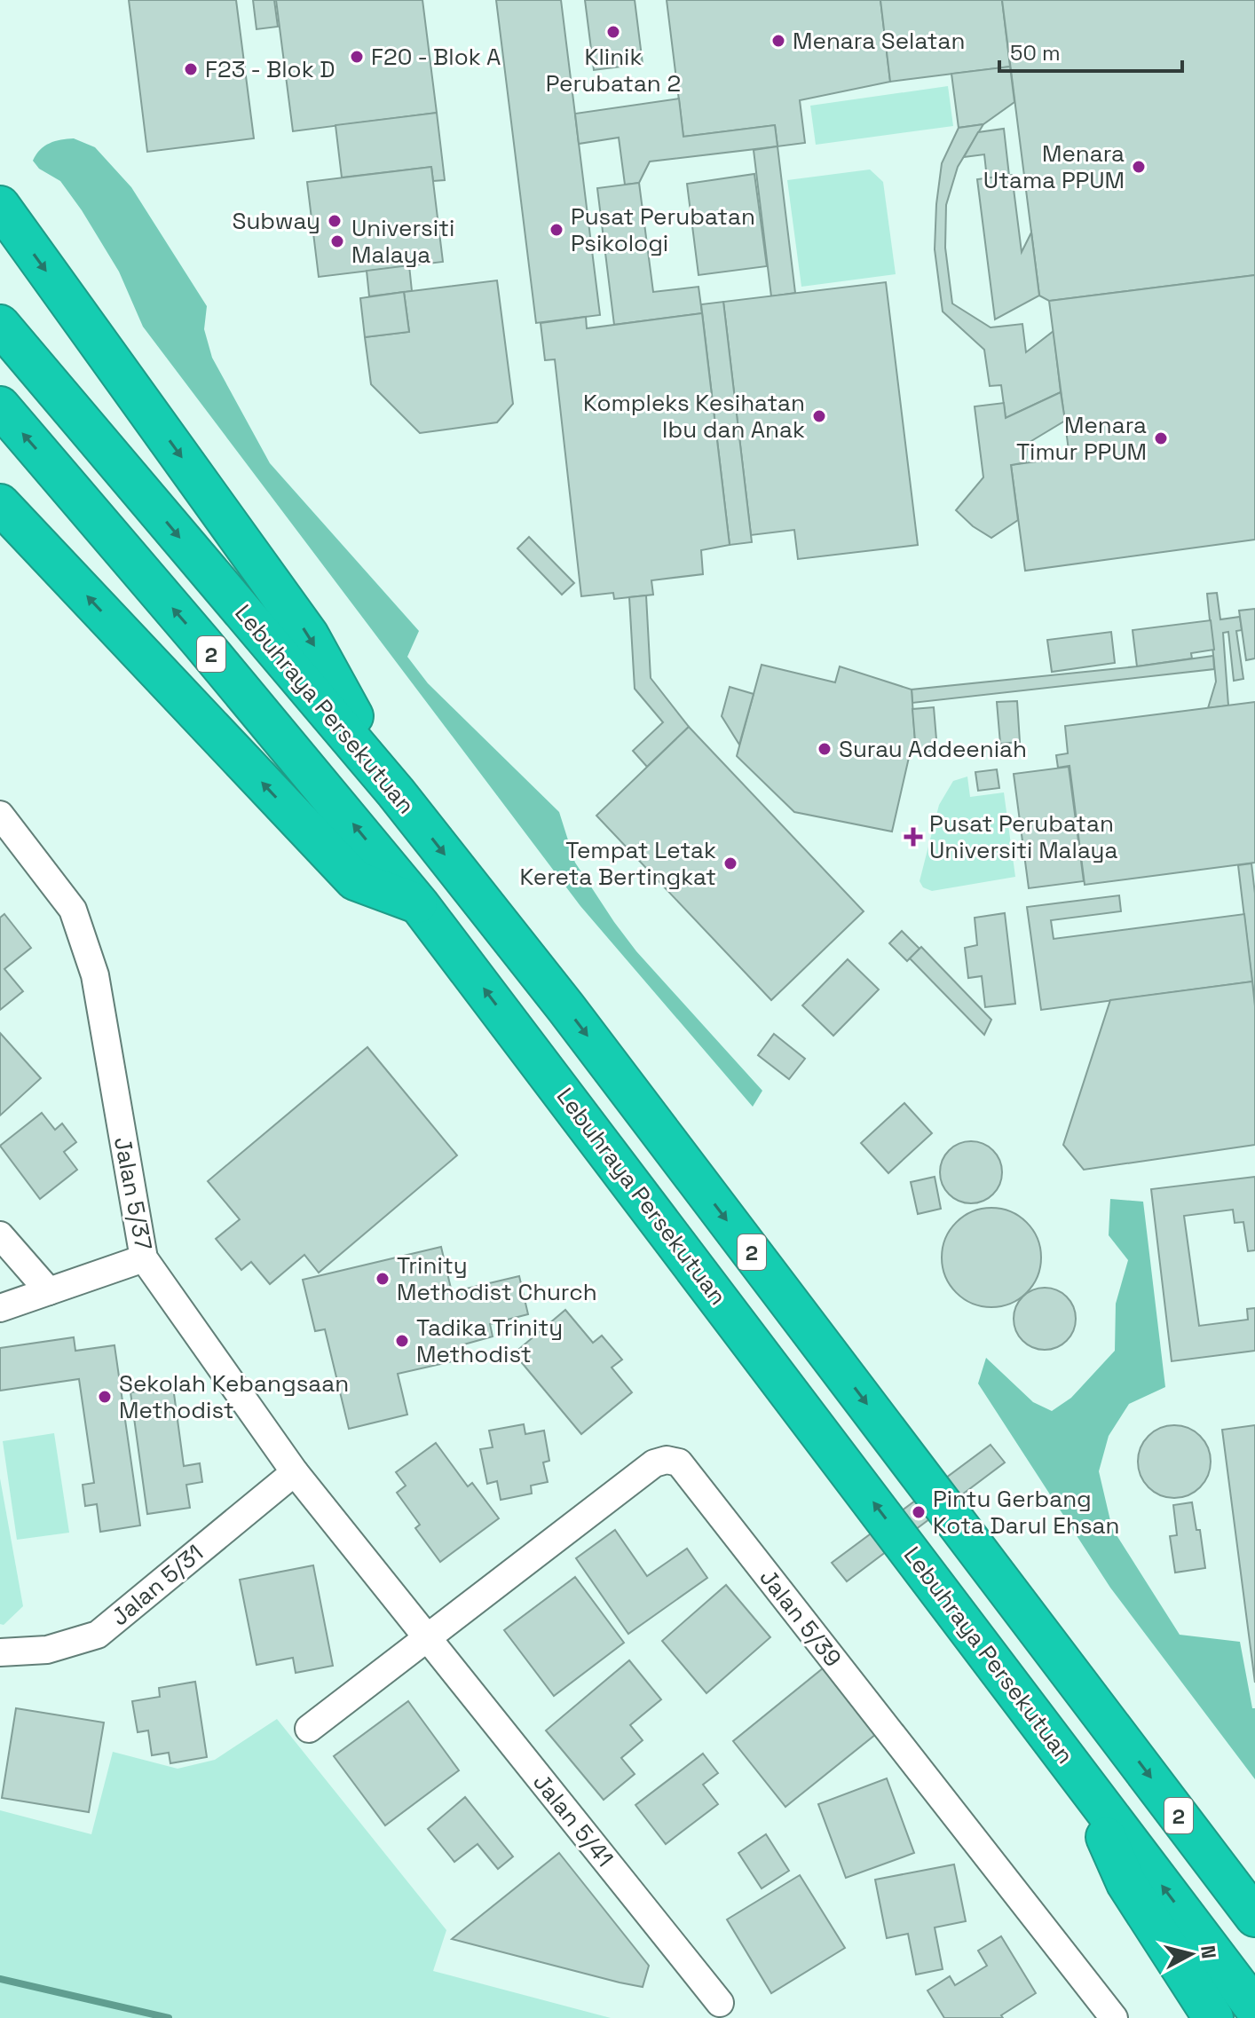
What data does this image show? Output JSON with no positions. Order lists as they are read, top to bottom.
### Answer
{
  "streets": {
    "highway": ["2", "Lebuhraya Persekutuan"],
    "street": [
      "Jalan 5/37",
      "Jalan 5/31",
      "Jalan 5/39",
      "Jalan 5/41"
    ]
  },
  "crossings": [
    ["Jalan 5/37", "Jalan 5/31"],
    ["Jalan 5/37", "Jalan 5/39"],
    ["Jalan 5/37", "Jalan 5/41"],
    ["Jalan 5/39", "Jalan 5/41"]
  ],
  "places": {
    "other": [
      "Klinik Perubatan 2",
      "Menara Selatan",
      "F20 - Blok A",
      "F23 - Blok D",
      "Menara Utama PPUM",
      "Subway",
      "Pusat Perubatan Psikologi",
      "Universiti Malaya",
      "Kompleks Kesihatan Ibu dan Anak",
      "Menara Timur PPUM",
      "Surau Addeeniah",
      "Tempat Letak Kereta Bertingkat",
      "Trinity Methodist Church",
      "Tadika Trinity Methodist",
      "Sekolah Kebangsaan Methodist",
      "Pintu Gerbang Kota Darul Ehsan"
    ],
    "health": ["Pusat Perubatan Universiti Malaya"]
  },
  "scale_bar": "50 m",
  "north": "right"
}
